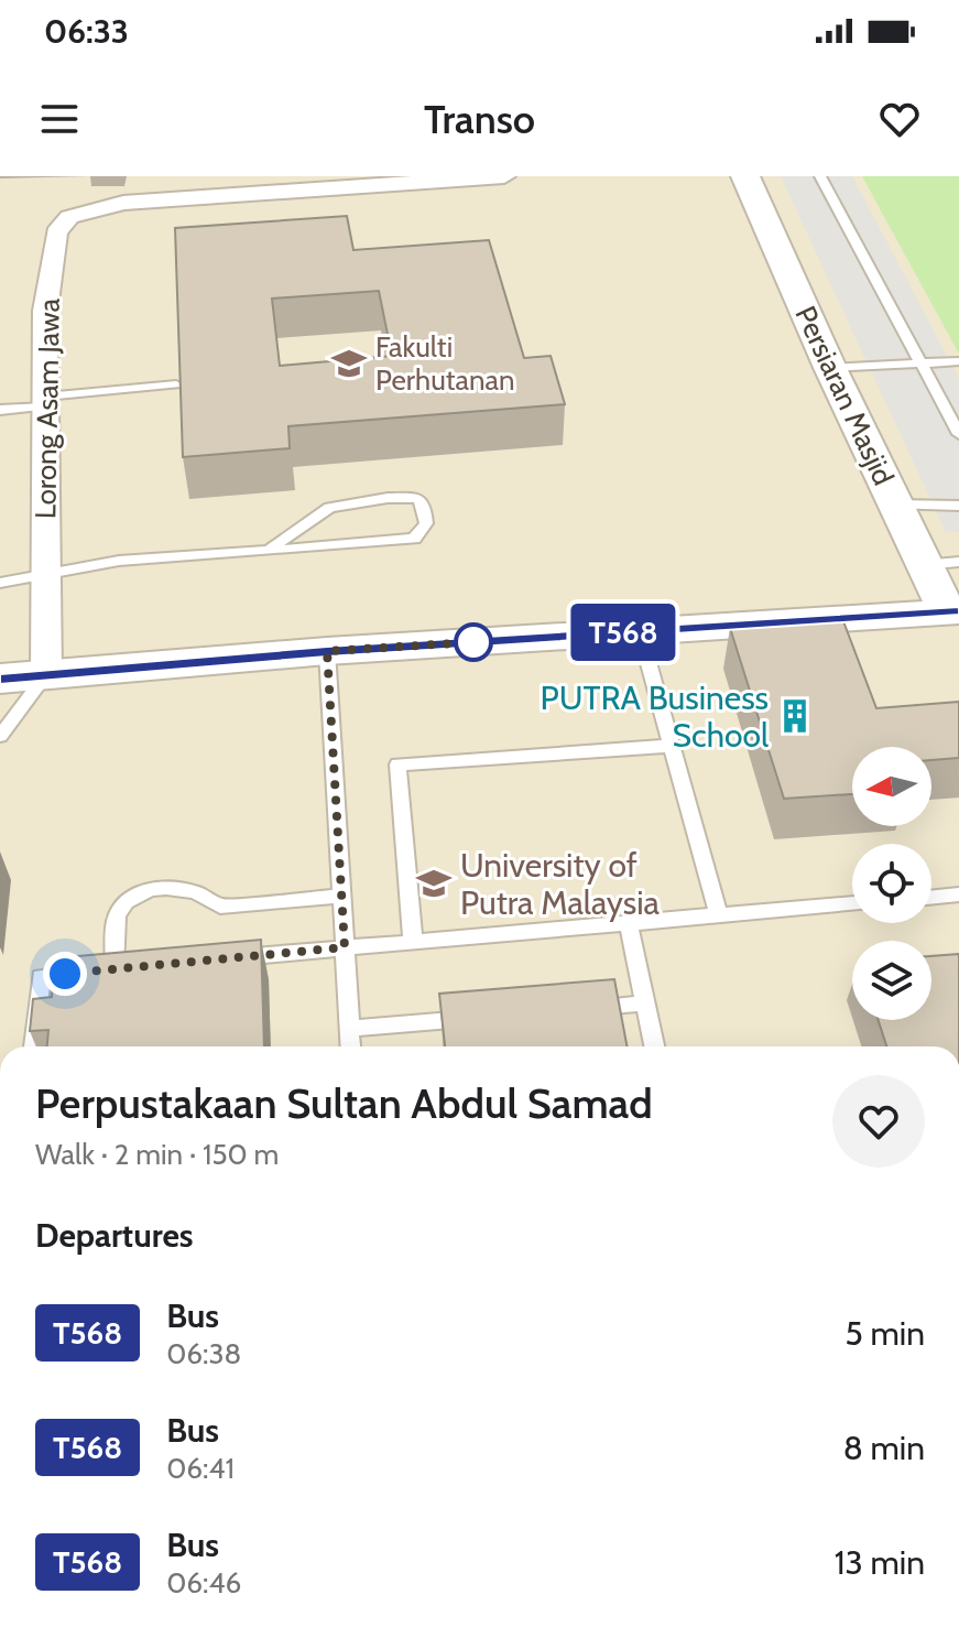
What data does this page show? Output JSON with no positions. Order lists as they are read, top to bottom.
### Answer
{
  "streets": {
    "street": ["Persiaran Masjid", "Lorong Asam Jawa"]
  },
  "places": {
    "school or university": ["Fakulti Perhutanan", "University of Putra Malaysia"],
    "building": ["PUTRA Business School"]
  },
  "lines": ["bus line T568"],
  "north": "left",
  "page": {
    "status": "06:33",
    "header": "Transo",
    "on_map": "T568",
    "heading": [
      ["Perpustakaan Sultan Abdul Samad", "Walk · 2 min · 150 m"],
      "Departures"
    ],
    "list": [
      {
        "mark": "T568",
        "name": "Bus",
        "note": "06:38",
        "value": "5 min"
      },
      {
        "mark": "T568",
        "name": "Bus",
        "note": "06:41",
        "value": "8 min"
      },
      {
        "mark": "T568",
        "name": "Bus",
        "note": "06:46",
        "value": "13 min"
      }
    ]
  }
}
